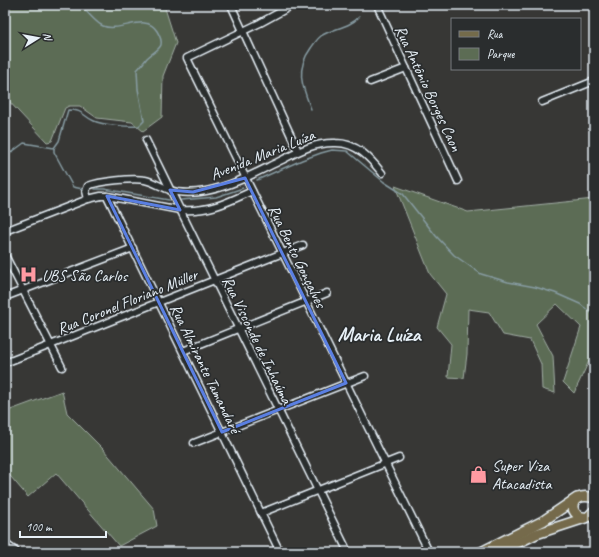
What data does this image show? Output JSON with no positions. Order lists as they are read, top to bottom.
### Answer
{
  "streets": {
    "street": [
      "Rua Antônio Borges Caon",
      "Avenida Maria Luíza",
      "Rua Bento Gonçalves",
      "Rua Coronel Floriano Müller",
      "Rua Visconde de Inhaúma",
      "Rua Almirante Tamandaré"
    ]
  },
  "crossings": [
    ["Avenida Maria Luíza", "Rua Bento Gonçalves"],
    ["Avenida Maria Luíza", "Rua Visconde de Inhaúma"],
    ["Avenida Maria Luíza", "Rua Almirante Tamandaré"],
    ["Rua Bento Gonçalves", "Rua Coronel Floriano Müller"],
    ["Rua Coronel Floriano Müller", "Rua Visconde de Inhaúma"],
    ["Rua Coronel Floriano Müller", "Rua Almirante Tamandaré"]
  ],
  "districts": ["Maria Luíza"],
  "places": {
    "hospital": ["UBS São Carlos"],
    "shop": ["Super Viza Atacadista"]
  },
  "legend": ["Rua", "Parque"],
  "scale_bar": "100 m",
  "north": "right"
}
